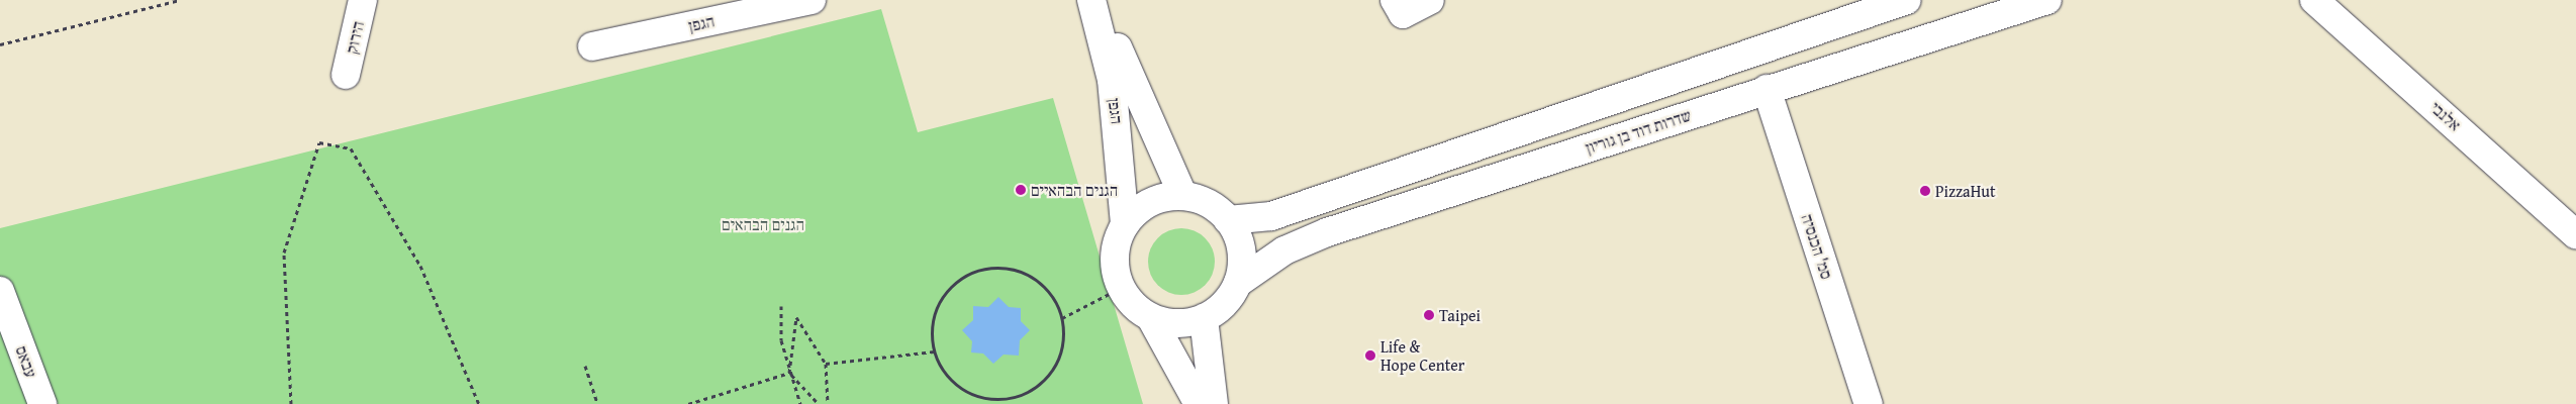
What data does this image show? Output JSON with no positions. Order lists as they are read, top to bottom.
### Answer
{
  "streets": {
    "street": [
      "הגפן",
      "הירוק",
      "אלנבי",
      "שדרות דוד בן גוריון",
      "סמ' הכנסיה",
      "עבאס"
    ]
  },
  "crossings": [
    ["הגפן", "שדרות דוד בן גוריון"],
    ["שדרות דוד בן גוריון", "סמ' הכנסיה"]
  ],
  "parks": ["הגנים הבהאים"],
  "places": [
    "הגנים הבהאיים",
    "PizzaHut",
    "Taipei",
    "Life & Hope Center"
  ]
}
